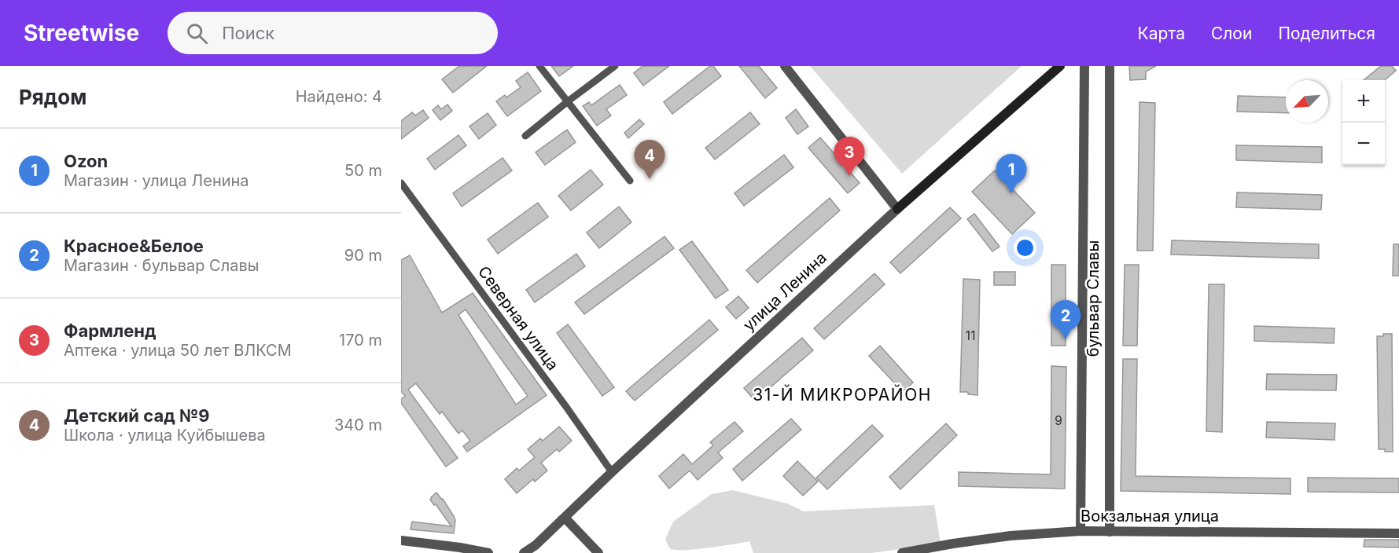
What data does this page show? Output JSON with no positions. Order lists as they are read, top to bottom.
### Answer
{
  "streets": {
    "main road": ["улица Ленина"],
    "street": ["бульвар Славы", "Северная улица", "Вокзальная улица"]
  },
  "crossings": [
    ["улица Ленина", "Северная улица"],
    ["бульвар Славы", "Вокзальная улица"]
  ],
  "districts": ["31-Й МИКРОРАЙОН"],
  "house_numbers": ["11", "9"],
  "north": "bottom left",
  "page": {
    "header": "Streetwise",
    "search": "Поиск",
    "nav": ["Карта", "Слои", "Поделиться"],
    "heading": ["Рядом", "Найдено: 4"],
    "map_buttons": ["+", "−"],
    "list": [
      {
        "mark": "1",
        "name": "Ozon",
        "note": "Магазин · улица Ленина",
        "value": "50 m"
      },
      {
        "mark": "2",
        "name": "Красное&Белое",
        "note": "Магазин · бульвар Славы",
        "value": "90 m"
      },
      {
        "mark": "3",
        "name": "Фармленд",
        "note": "Аптека · улица 50 лет ВЛКСМ",
        "value": "170 m"
      },
      {
        "mark": "4",
        "name": "Детский сад №9",
        "note": "Школа · улица Куйбышева",
        "value": "340 m"
      }
    ],
    "pins": [
      "3",
      "4",
      "1",
      "2"
    ]
  }
}
